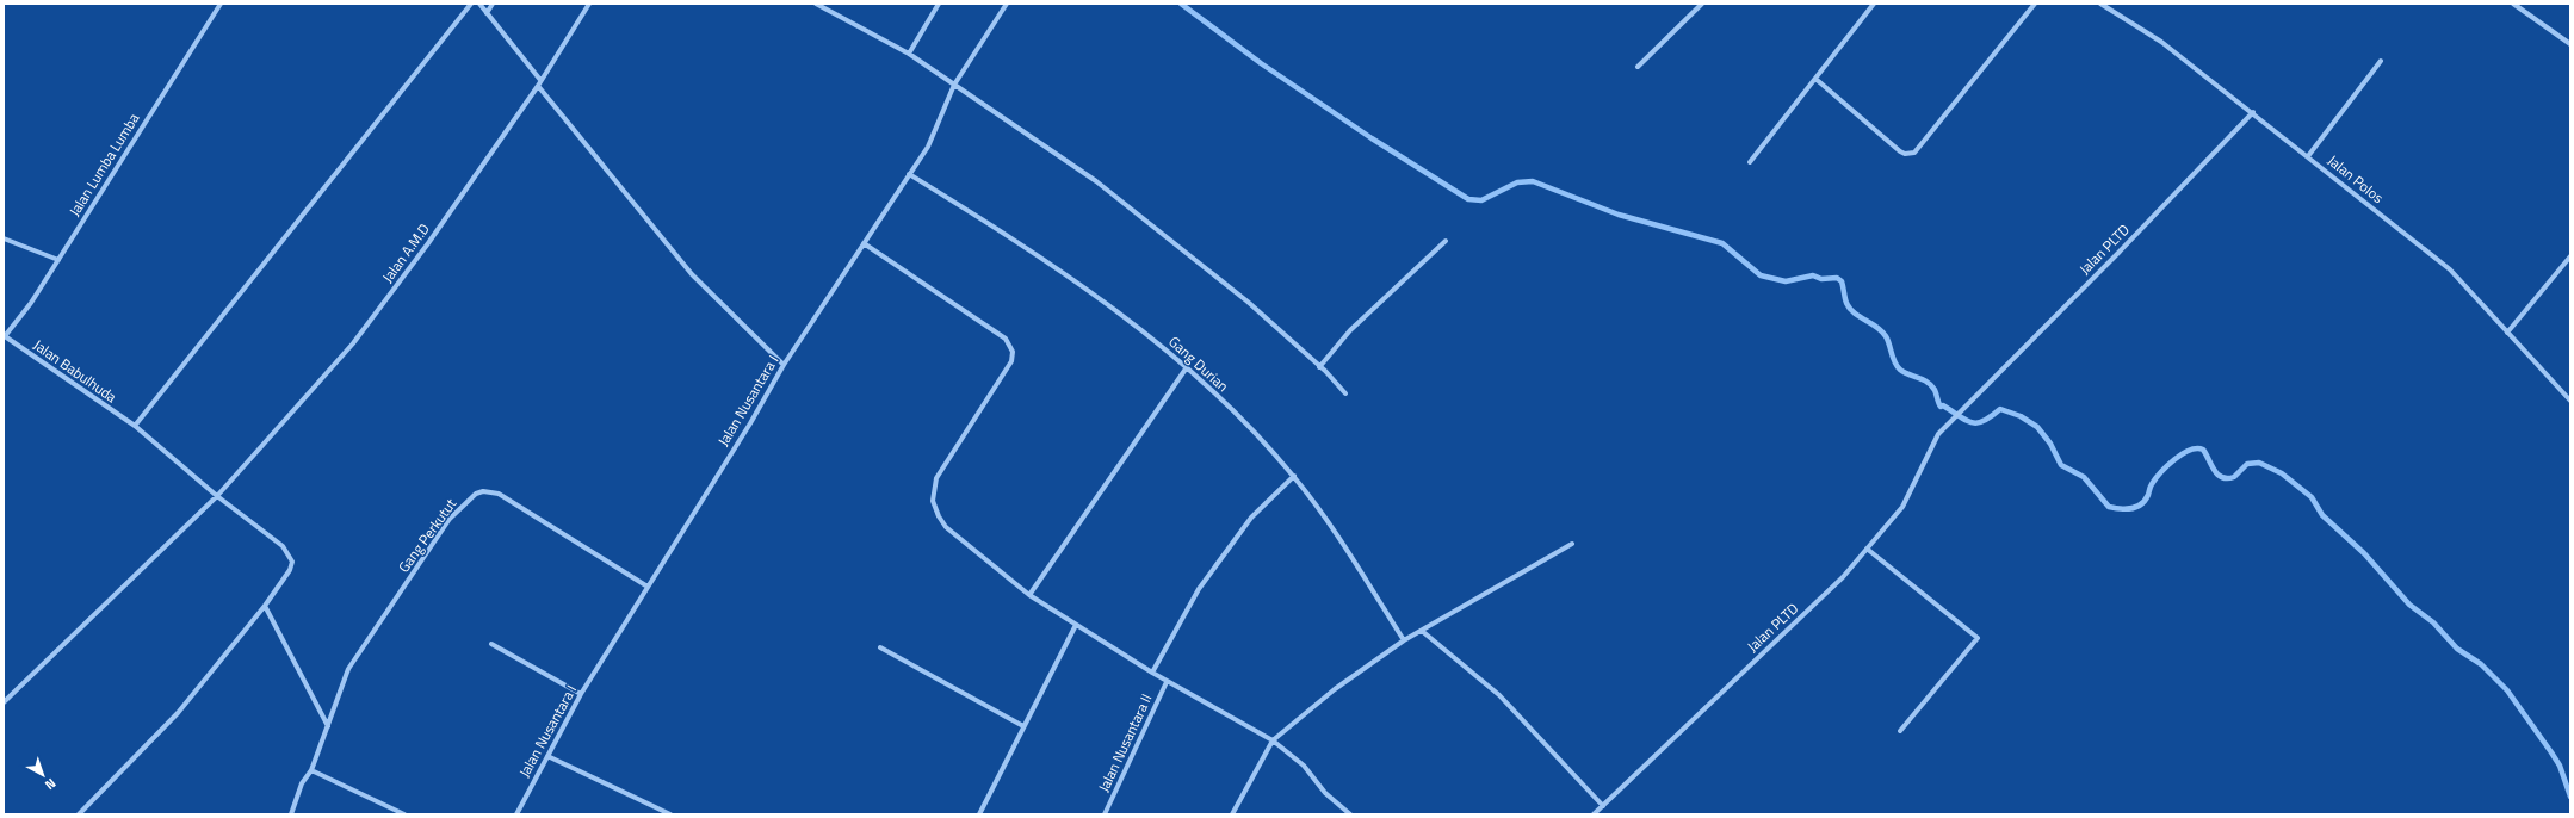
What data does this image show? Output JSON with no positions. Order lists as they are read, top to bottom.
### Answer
{
  "streets": {
    "street": [
      "Jalan Lumba Lumba",
      "Jalan Polos",
      "Jalan PLTD",
      "Jalan A.M.D",
      "Gang Durian",
      "Jalan Babulhuda",
      "Jalan Nusantara I",
      "Gang Perkutut",
      "Jalan Nusantara II"
    ]
  },
  "crossings": [
    ["Jalan Lumba Lumba", "Jalan Babulhuda"],
    ["Jalan Polos", "Jalan PLTD"],
    ["Jalan A.M.D", "Jalan Babulhuda"],
    ["Gang Durian", "Jalan Nusantara I"],
    ["Jalan Nusantara I", "Gang Perkutut"]
  ],
  "north": "bottom right"
}
